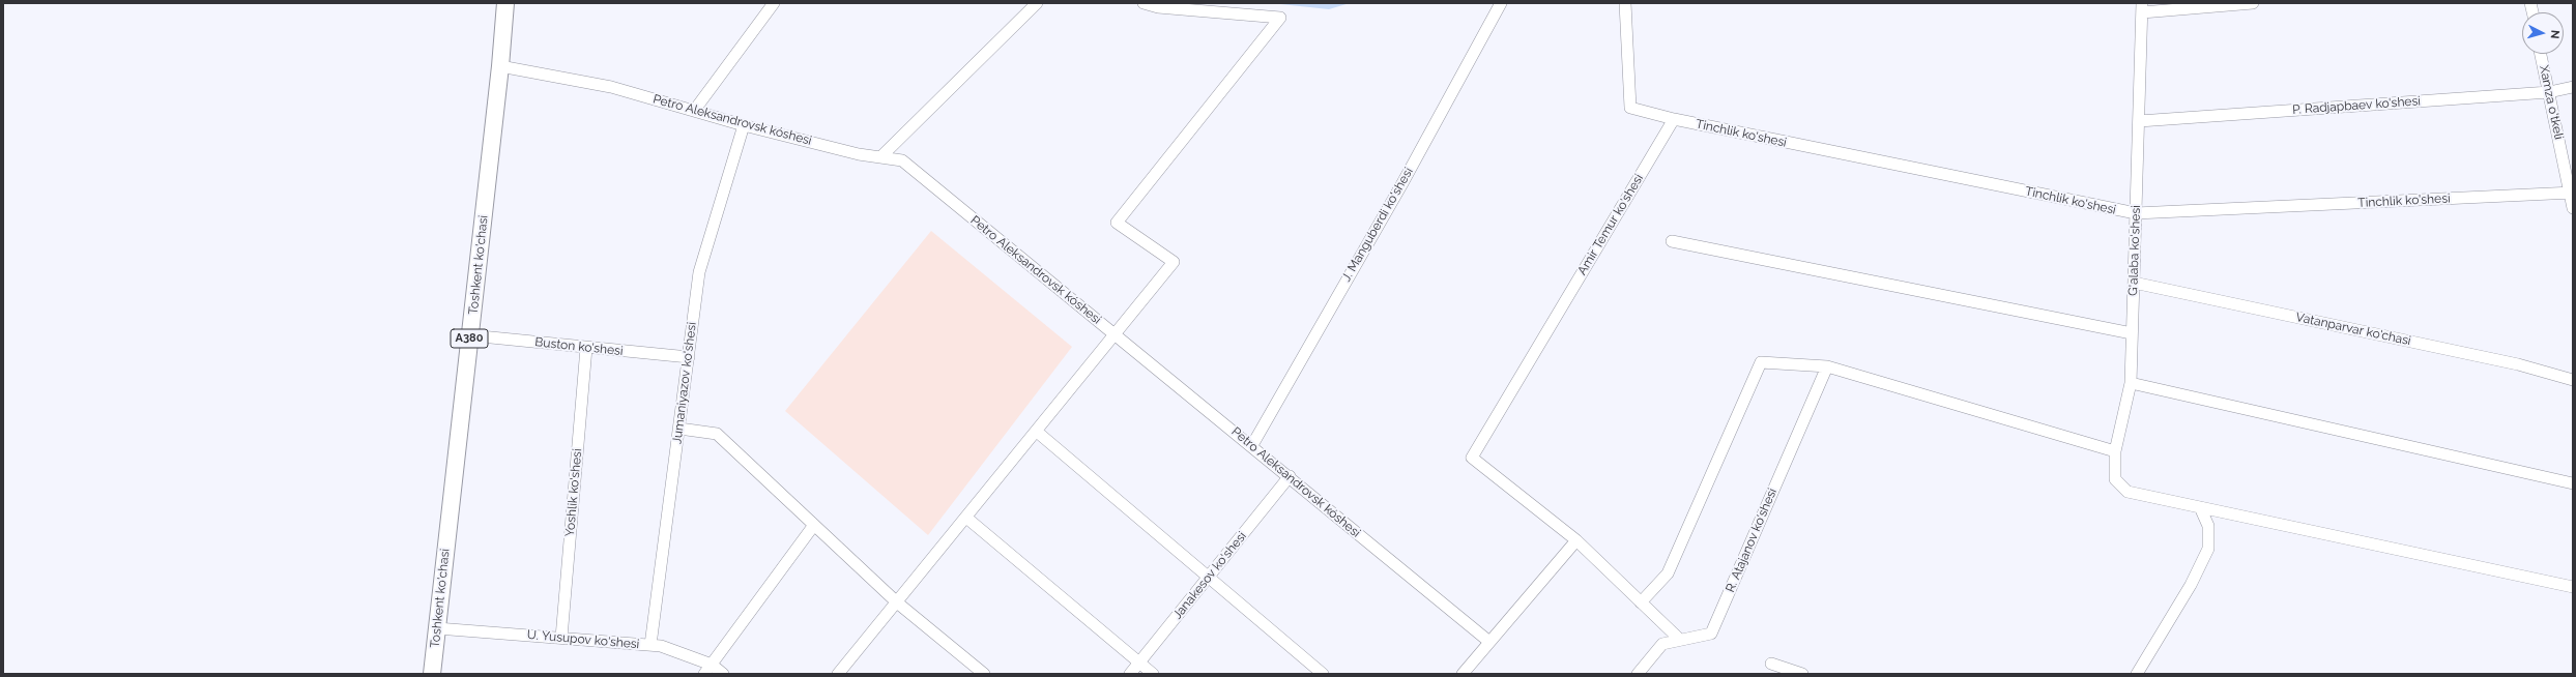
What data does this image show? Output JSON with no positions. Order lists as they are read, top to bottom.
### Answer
{
  "streets": {
    "highway": ["Toshkent ko'chasi", "A380"],
    "street": [
      "Xamza o'tkeli",
      "P. Radjapbaev ko'shesi",
      "Petro Aleksandrovsk kóshesi",
      "Tinchlik ko'shesi",
      "J. Manguberdi ko'shesi",
      "Amir Temur ko'shesi",
      "G'alaba ko'shesi",
      "Vatanparvar ko'chasi",
      "Buston ko'shesi",
      "Jumaniyazov ko'shesi",
      "Yoshlik ko'shesi",
      "R. Atajanov ko'shesi",
      "Janakesov ko'shesi",
      "U. Yusupov ko'shesi"
    ]
  },
  "crossings": [
    ["Xamza o'tkeli", "P. Radjapbaev ko'shesi"],
    ["Xamza o'tkeli", "Tinchlik ko'shesi"],
    ["P. Radjapbaev ko'shesi", "G'alaba ko'shesi"],
    ["Petro Aleksandrovsk kóshesi", "J. Manguberdi ko'shesi"],
    ["Petro Aleksandrovsk kóshesi", "Toshkent ko'chasi"],
    ["Petro Aleksandrovsk kóshesi", "Jumaniyazov ko'shesi"],
    ["Petro Aleksandrovsk kóshesi", "Janakesov ko'shesi"],
    ["Tinchlik ko'shesi", "Amir Temur ko'shesi"],
    ["Tinchlik ko'shesi", "G'alaba ko'shesi"],
    ["G'alaba ko'shesi", "Vatanparvar ko'chasi"],
    ["Toshkent ko'chasi", "Buston ko'shesi"],
    ["Toshkent ko'chasi", "U. Yusupov ko'shesi"],
    ["Buston ko'shesi", "Jumaniyazov ko'shesi"],
    ["Buston ko'shesi", "Yoshlik ko'shesi"],
    ["Jumaniyazov ko'shesi", "U. Yusupov ko'shesi"],
    ["Yoshlik ko'shesi", "U. Yusupov ko'shesi"]
  ],
  "north": "right"
}
